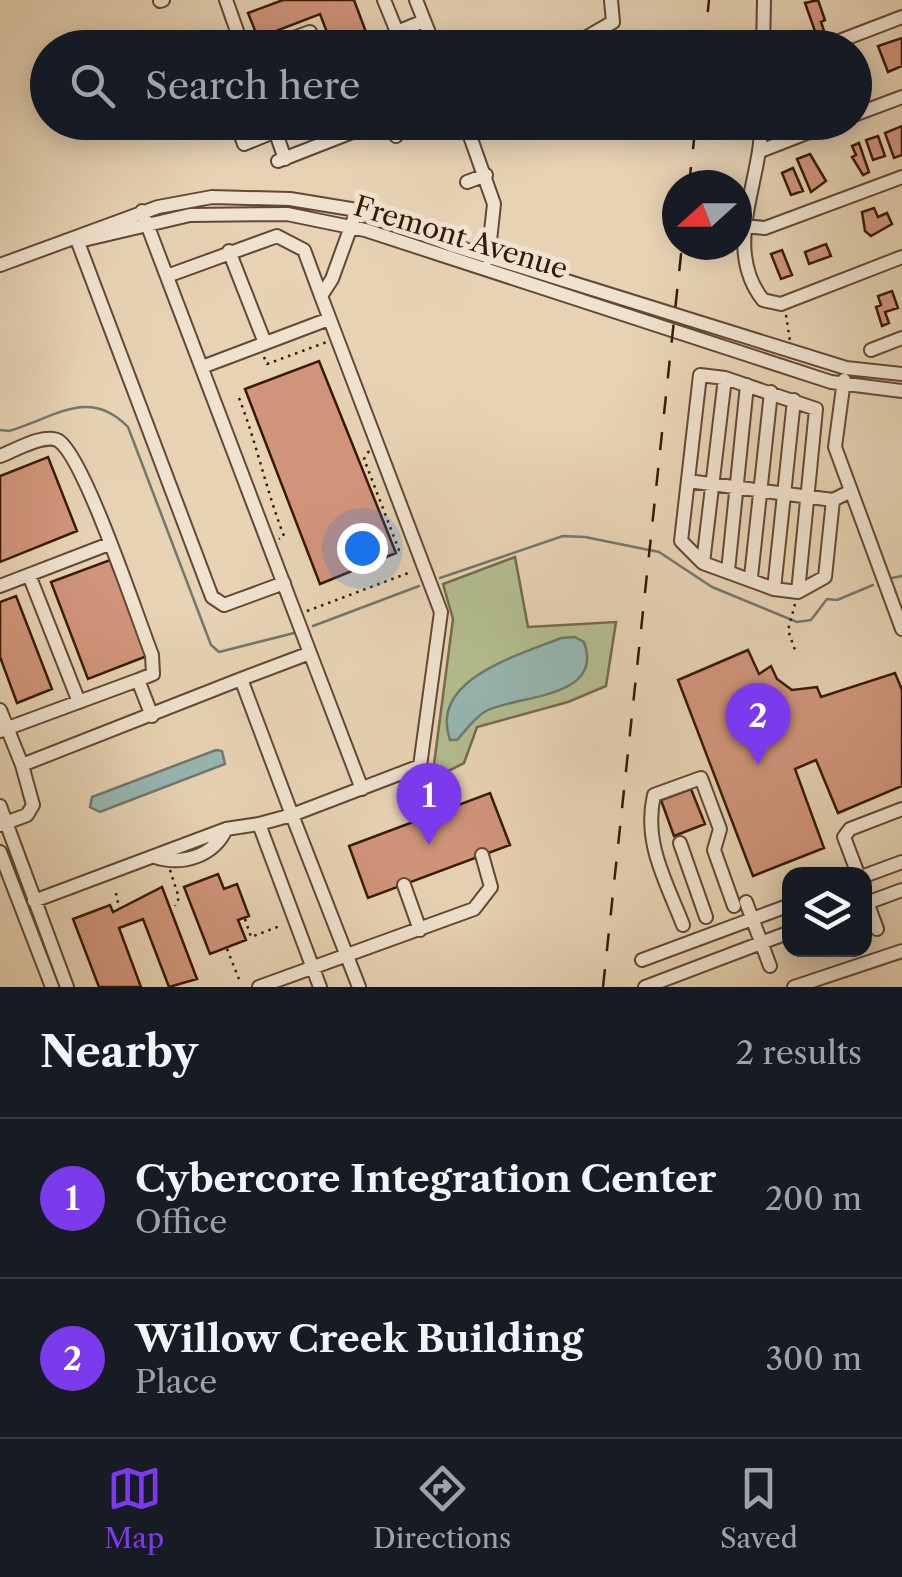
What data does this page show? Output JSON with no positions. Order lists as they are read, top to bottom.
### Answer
{
  "streets": {
    "street": ["Fremont Avenue"]
  },
  "north": "left",
  "page": {
    "search": "Search here",
    "pins": ["2", "1"],
    "heading": ["Nearby", "2 results"],
    "list": [
      {
        "mark": "1",
        "name": "Cybercore Integration Center",
        "note": "Office",
        "value": "200 m"
      },
      {
        "mark": "2",
        "name": "Willow Creek Building",
        "note": "Place",
        "value": "300 m"
      }
    ],
    "nav": ["Map", "Directions", "Saved"]
  }
}
